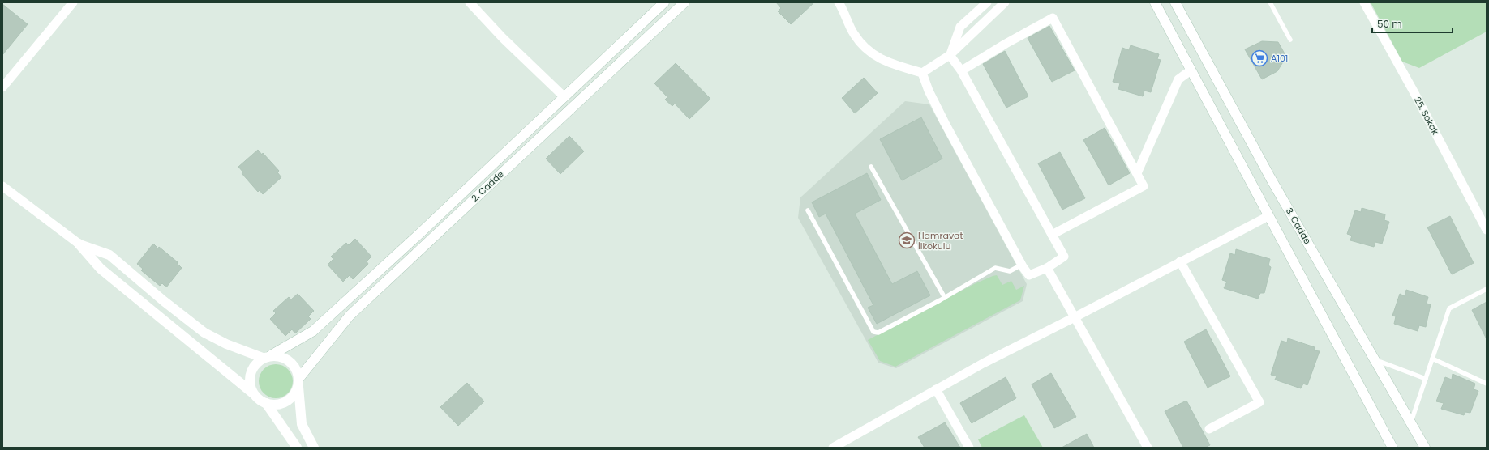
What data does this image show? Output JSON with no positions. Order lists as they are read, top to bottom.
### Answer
{
  "streets": {
    "main road": ["2. Cadde", "3. Cadde"],
    "street": ["25. Sokak"]
  },
  "places": {
    "supermarket": ["A101"],
    "school or university": ["Hamravat İlkokulu"]
  },
  "scale_bar": "50 m"
}
